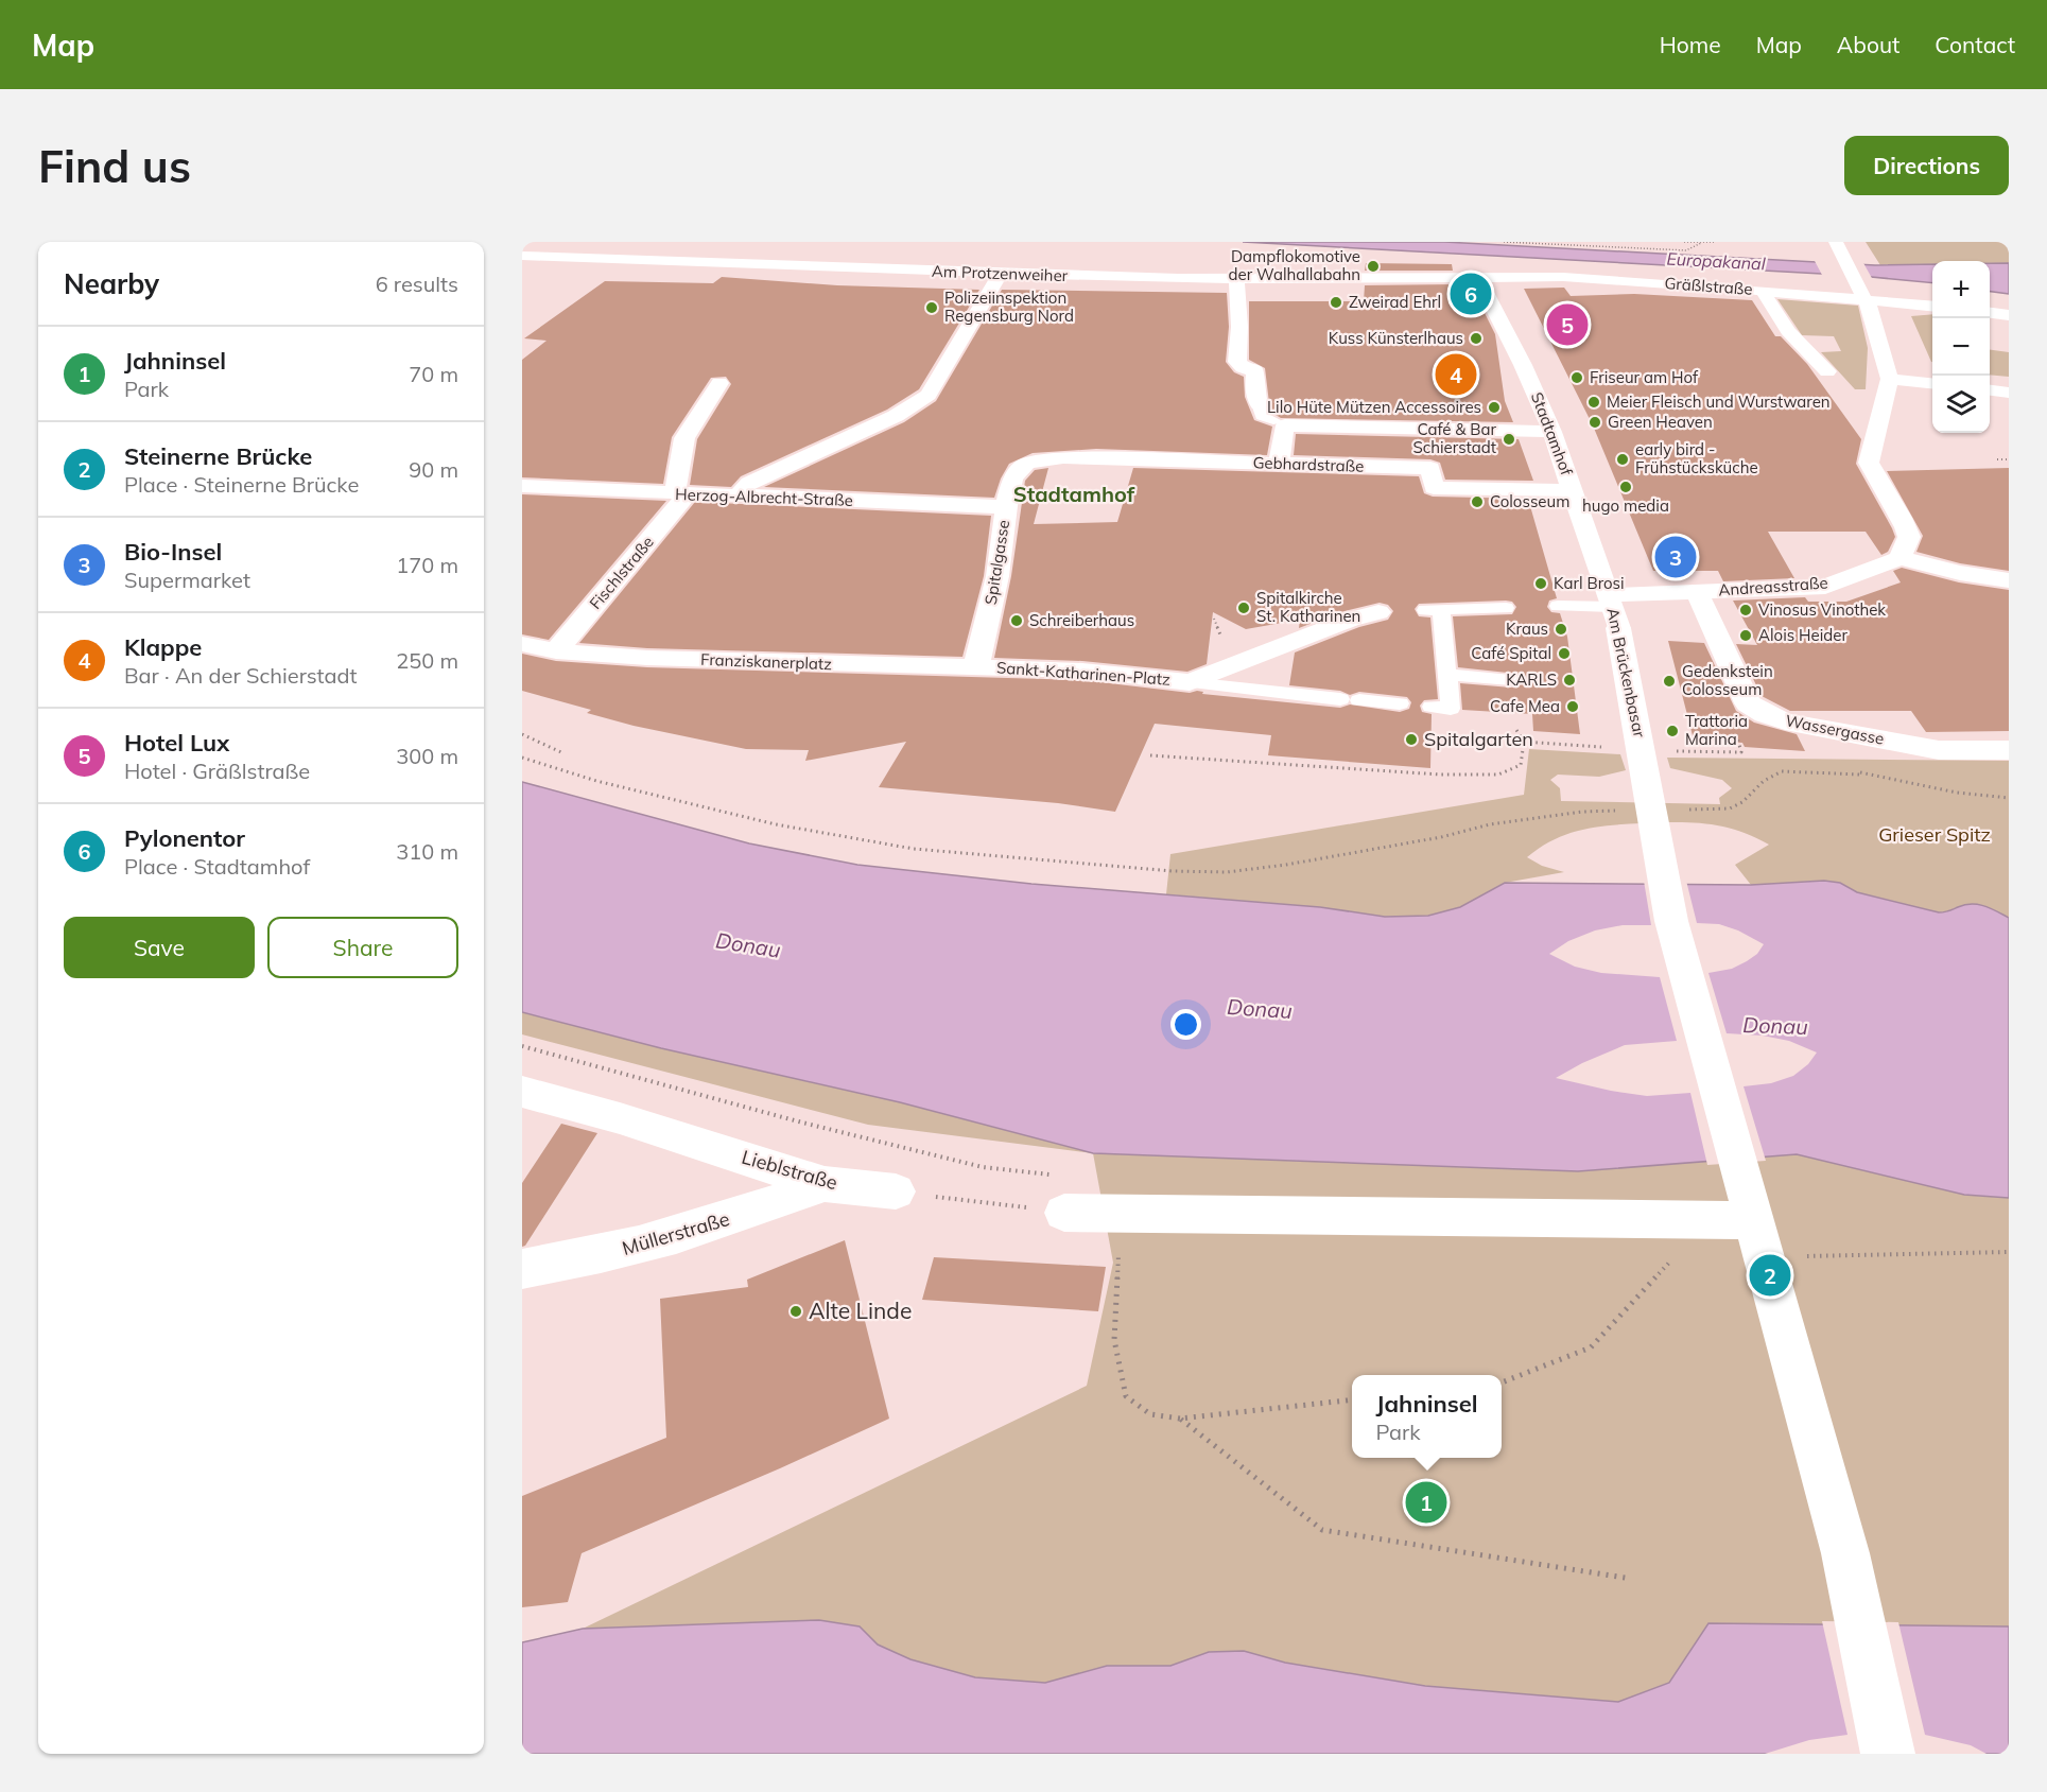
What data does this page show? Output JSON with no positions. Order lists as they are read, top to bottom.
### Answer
{
  "streets": {
    "street": [
      "Am Protzenweiher",
      "Gräßlstraße",
      "Stadtamhof",
      "Gebhardstraße",
      "Herzog-Albrecht-Straße",
      "Spitalgasse",
      "Fischlstraße",
      "Andreasstraße",
      "Franziskanerplatz",
      "Am Brückenbasar",
      "Sankt-Katharinen-Platz",
      "Wassergasse",
      "Lieblstraße",
      "Müllerstraße"
    ]
  },
  "crossings": [
    ["Am Protzenweiher", "Gräßlstraße"],
    ["Am Protzenweiher", "Stadtamhof"],
    ["Gräßlstraße", "Stadtamhof"],
    ["Stadtamhof", "Andreasstraße"],
    ["Stadtamhof", "Am Brückenbasar"],
    ["Gebhardstraße", "Spitalgasse"],
    ["Herzog-Albrecht-Straße", "Spitalgasse"],
    ["Herzog-Albrecht-Straße", "Fischlstraße"],
    ["Spitalgasse", "Franziskanerplatz"],
    ["Spitalgasse", "Sankt-Katharinen-Platz"],
    ["Fischlstraße", "Franziskanerplatz"],
    ["Andreasstraße", "Am Brückenbasar"],
    ["Andreasstraße", "Wassergasse"],
    ["Franziskanerplatz", "Sankt-Katharinen-Platz"],
    ["Lieblstraße", "Müllerstraße"]
  ],
  "districts": ["Stadtamhof"],
  "water": ["Europakanal", "Donau"],
  "parks": ["Grieser Spitz"],
  "places": [
    "Dampflokomotive der Walhallabahn",
    "Zweirad Ehrl",
    "Polizeiinspektion Regensburg Nord",
    "Kuss Künsterlhaus",
    "Friseur am Hof",
    "Meier Fleisch und Wurstwaren",
    "Lilo Hüte Mützen Accessoires",
    "Green Heaven",
    "Café & Bar Schierstadt",
    "early bird - Frühstücksküche",
    "hugo media",
    "Colosseum",
    "Karl Brosi",
    "Spitalkirche St. Katharinen",
    "Vinosus Vinothek",
    "Schreiberhaus",
    "Kraus",
    "Alois Heider",
    "Café Spital",
    "KARLS",
    "Gedenkstein Colosseum",
    "Cafe Mea",
    "Trattoria Marina",
    "Spitalgarten",
    "Alte Linde"
  ],
  "page": {
    "header": "Map",
    "nav": [
      "Home",
      "Map",
      "About",
      "Contact"
    ],
    "buttons": [
      "Directions",
      ["Save", "Share"]
    ],
    "title": "Find us",
    "heading": ["Nearby", "6 results"],
    "map_buttons": ["+", "−"],
    "pins": [
      "6",
      "5",
      "4",
      "3",
      "2",
      "1"
    ],
    "list": [
      {
        "mark": "1",
        "name": "Jahninsel",
        "note": "Park",
        "value": "70 m"
      },
      {
        "mark": "2",
        "name": "Steinerne Brücke",
        "note": "Place · Steinerne Brücke",
        "value": "90 m"
      },
      {
        "mark": "3",
        "name": "Bio-Insel",
        "note": "Supermarket",
        "value": "170 m"
      },
      {
        "mark": "4",
        "name": "Klappe",
        "note": "Bar · An der Schierstadt",
        "value": "250 m"
      },
      {
        "mark": "5",
        "name": "Hotel Lux",
        "note": "Hotel · Gräßlstraße",
        "value": "300 m"
      },
      {
        "mark": "6",
        "name": "Pylonentor",
        "note": "Place · Stadtamhof",
        "value": "310 m"
      }
    ],
    "popup": ["Jahninsel", "Park"]
  }
}
